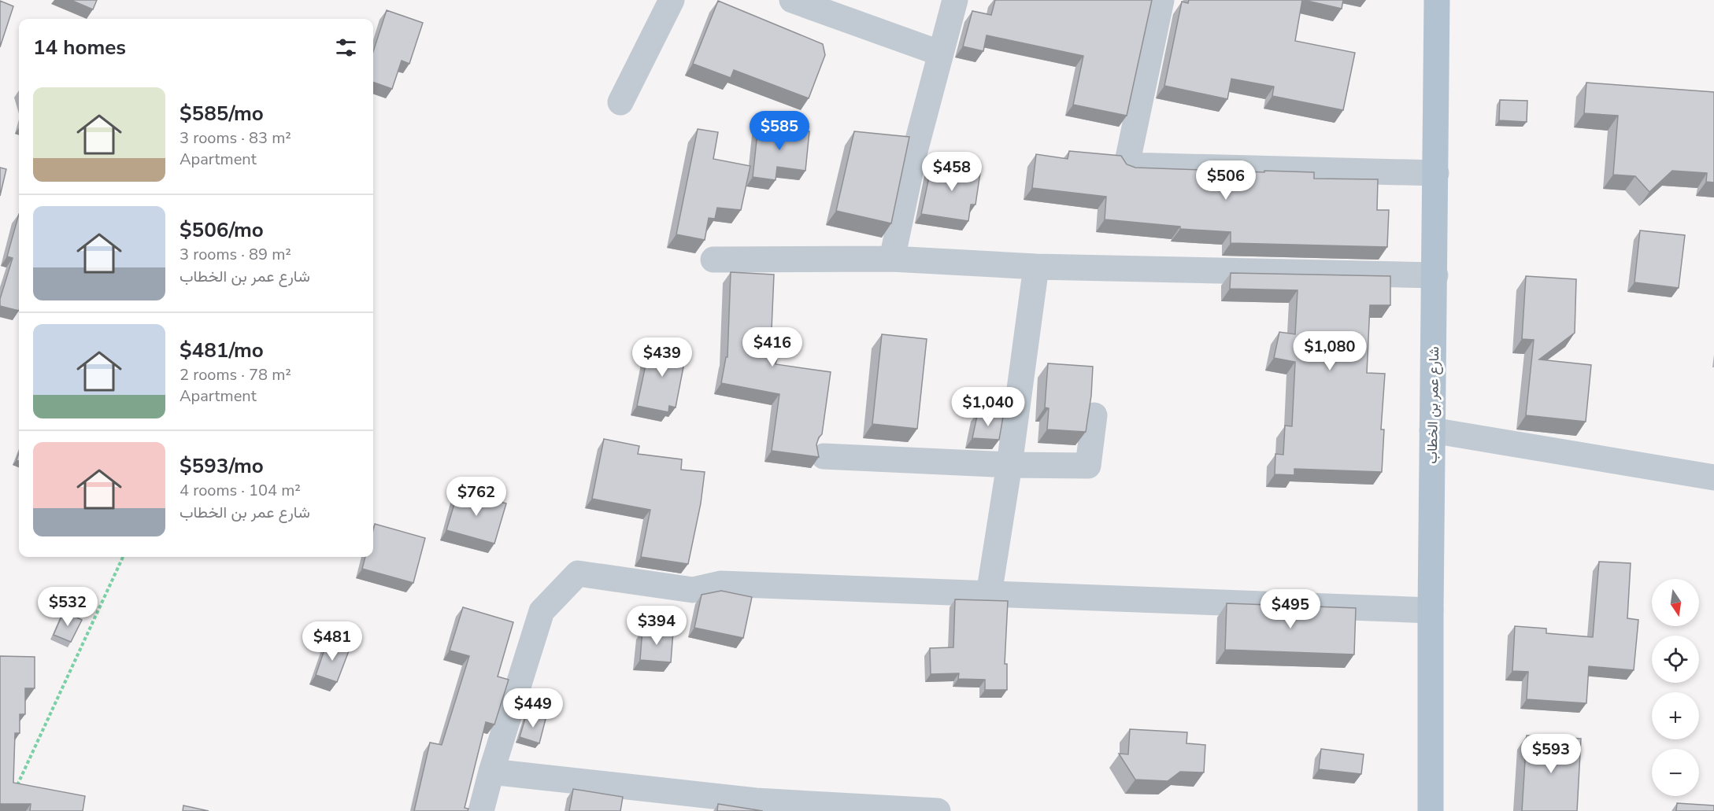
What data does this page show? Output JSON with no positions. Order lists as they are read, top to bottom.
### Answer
{
  "streets": {
    "main road": ["شارع عمر بن الخطاب"]
  },
  "north": "bottom",
  "page": {
    "heading": "14 homes",
    "list": [
      {
        "name": "$585/mo",
        "note": "3 rooms · 83 m² · Apartment"
      },
      {
        "name": "$506/mo",
        "note": "3 rooms · 89 m² · شارع عمر بن الخطاب"
      },
      {
        "name": "$481/mo",
        "note": "2 rooms · 78 m² · Apartment"
      },
      {
        "name": "$593/mo",
        "note": "4 rooms · 104 m² · شارع عمر بن الخطاب"
      }
    ],
    "price": [
      "$585",
      "$458",
      "$506",
      "$416",
      "$1,080",
      "$439",
      "$1,040",
      "$762",
      "$532",
      "$495",
      "$394",
      "$481",
      "$449",
      "$593"
    ],
    "map_buttons": ["+", "−"]
  }
}
